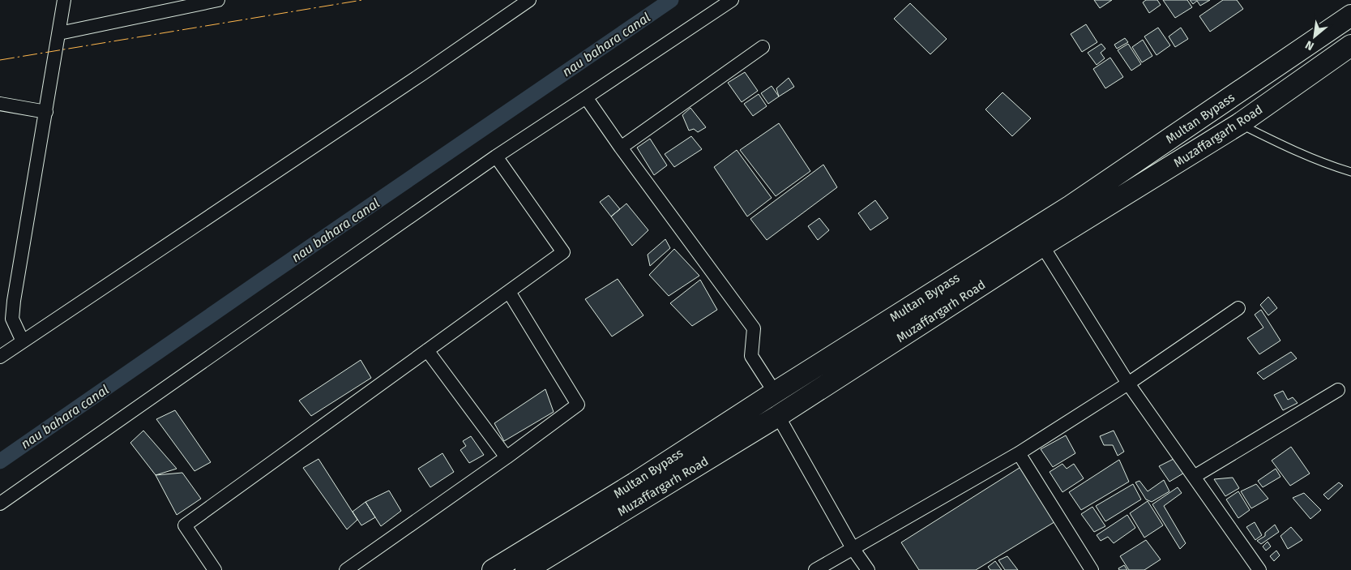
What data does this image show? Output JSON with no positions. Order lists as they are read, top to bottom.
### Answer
{
  "streets": {
    "main road": ["Multan Bypass", "Muzaffargarh Road"]
  },
  "water": ["nau bahara canal"],
  "north": "bottom left"
}
